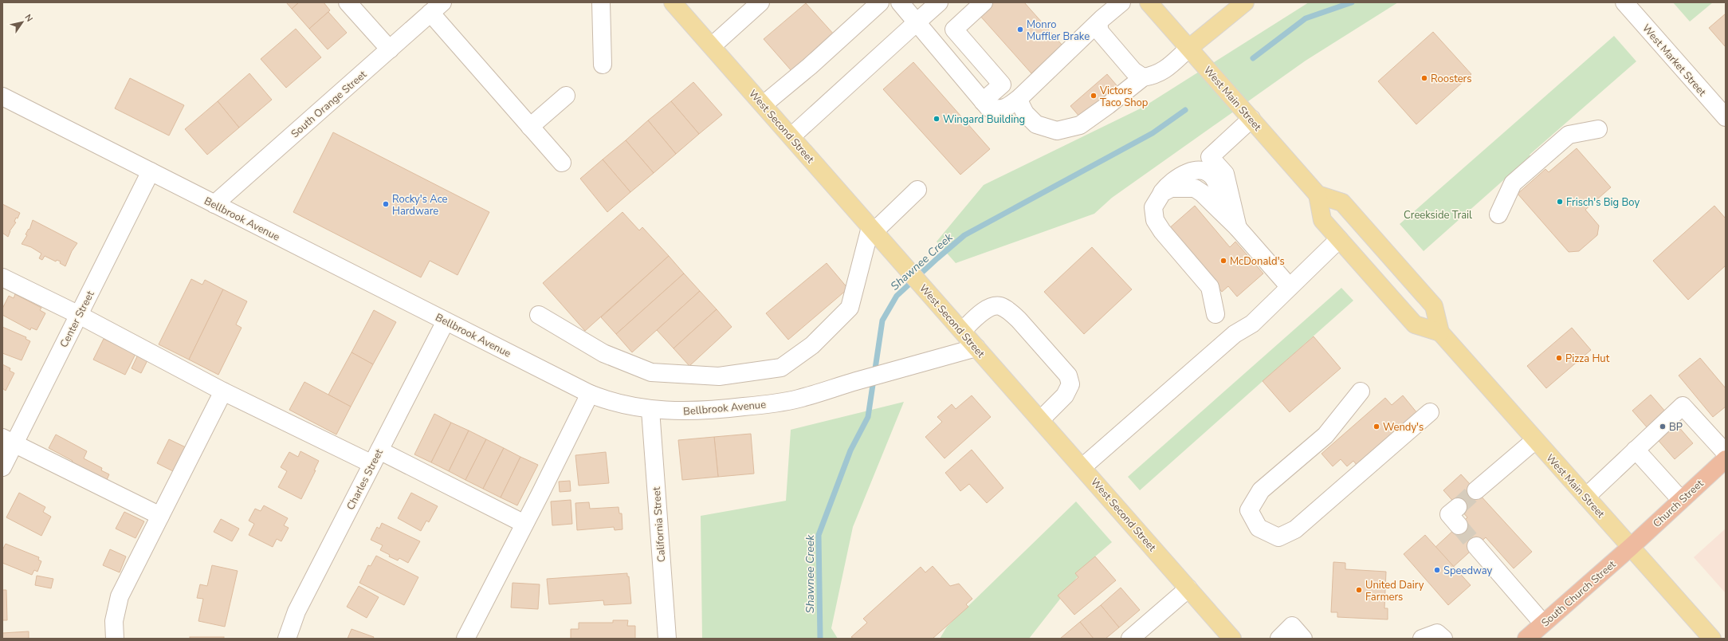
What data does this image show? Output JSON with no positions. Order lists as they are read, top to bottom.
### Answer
{
  "streets": {
    "highway": ["Church Street", "South Church Street"],
    "main road": ["West Main Street", "West Second Street"],
    "street": [
      "West Market Street",
      "South Orange Street",
      "Bellbrook Avenue",
      "Center Street",
      "Charles Street",
      "California Street"
    ]
  },
  "crossings": [
    ["West Main Street", "Church Street"],
    ["West Main Street", "South Church Street"],
    ["South Orange Street", "Bellbrook Avenue"],
    ["West Second Street", "Bellbrook Avenue"],
    ["Bellbrook Avenue", "Center Street"],
    ["Bellbrook Avenue", "Charles Street"],
    ["Bellbrook Avenue", "California Street"],
    ["Church Street", "South Church Street"]
  ],
  "water": ["Shawnee Creek"],
  "parks": ["Creekside Trail"],
  "places": [
    "Monro Muffler Brake",
    "Roosters",
    "Victors Taco Shop",
    "Wingard Building",
    "Frisch's Big Boy",
    "Rocky's Ace Hardware",
    "McDonald's",
    "Pizza Hut",
    "Wendy's",
    "BP",
    "Speedway",
    "United Dairy Farmers"
  ],
  "north": "top right"
}
